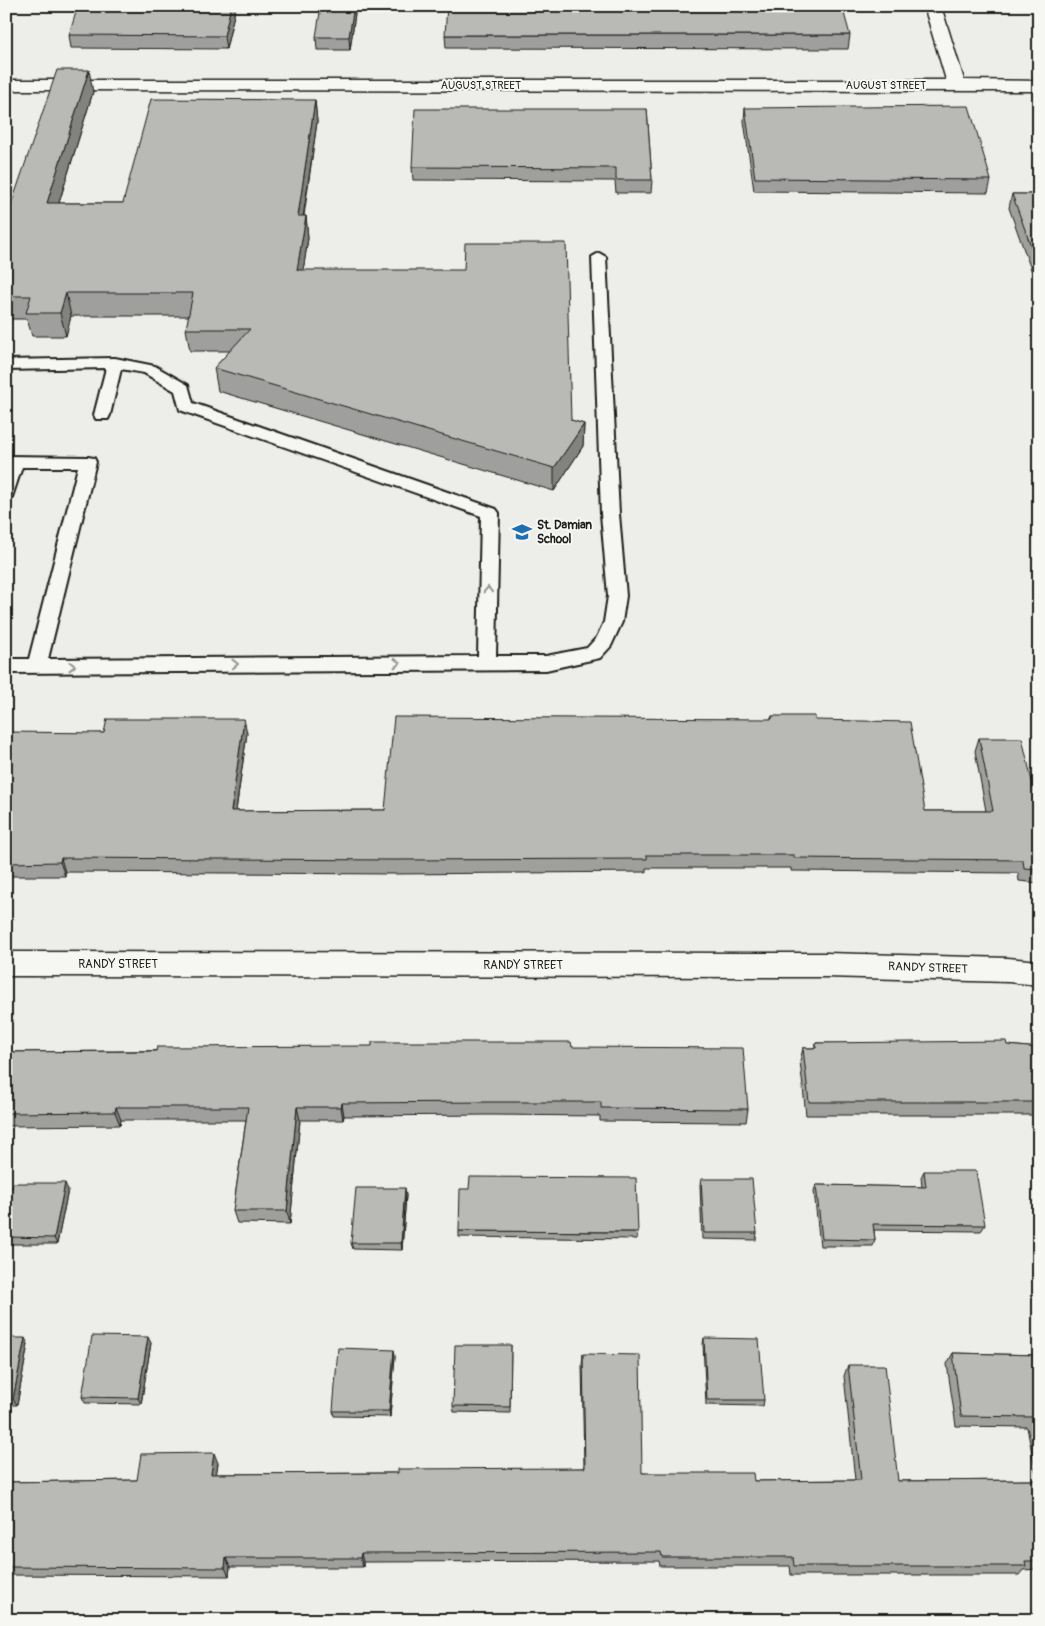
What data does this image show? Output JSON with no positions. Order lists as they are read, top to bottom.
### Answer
{
  "streets": {
    "street": ["AUGUST STREET", "RANDY STREET"]
  },
  "places": {
    "school or university": ["St. Damian School"]
  }
}
